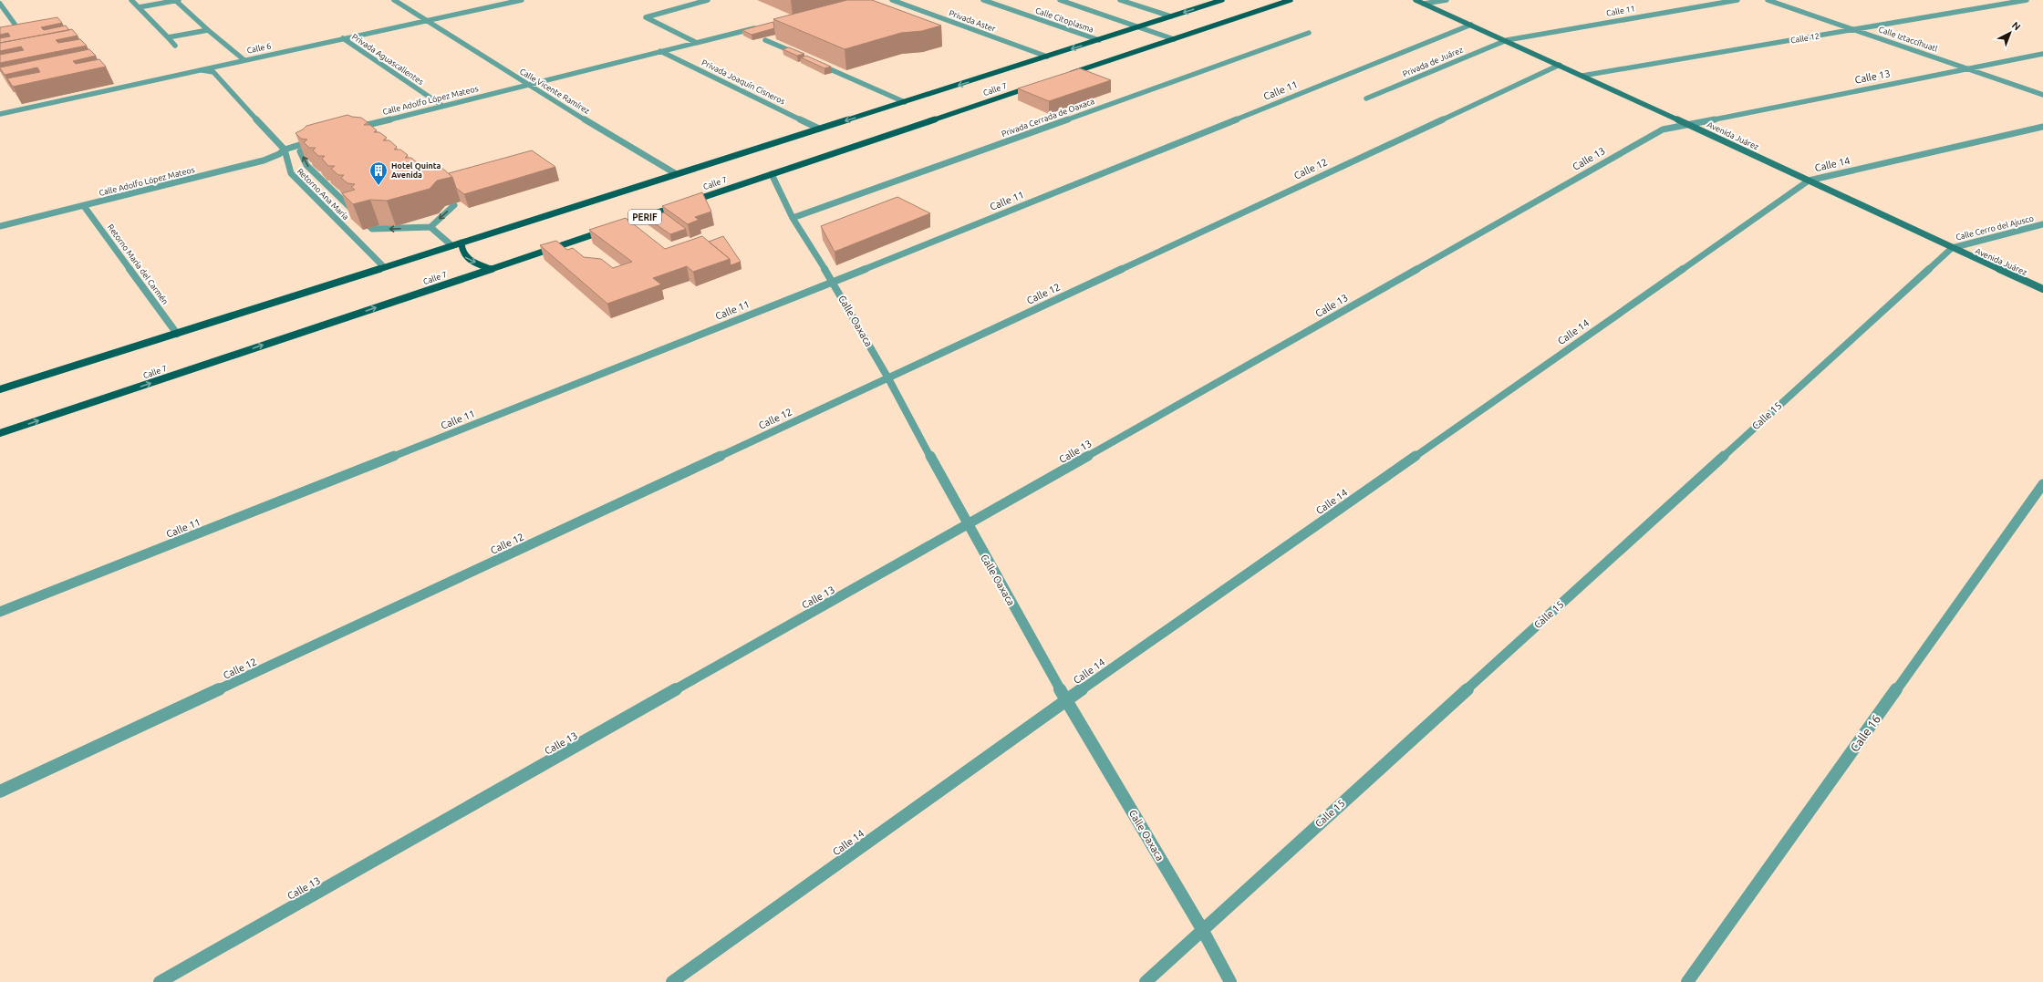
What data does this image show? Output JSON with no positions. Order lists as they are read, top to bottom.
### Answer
{
  "streets": {
    "main road": ["Calle 7", "PERIF"],
    "street": [
      "Calle 11",
      "Calle Citoplasma",
      "Privada Aster",
      "Calle 12",
      "Calle Iztaccíhuatl",
      "Calle 6",
      "Privada Aguascalientes",
      "Privada de Juárez",
      "Calle 13",
      "Privada Joaquín Cisneros",
      "Calle Vicente Ramírez",
      "Calle Adolfo López Mateos",
      "Privada Cerrada de Oaxaca",
      "Avenida Juárez",
      "Calle 14",
      "Retorno Ana María",
      "Calle Cerro del Ajusco",
      "Retorno María del Carmén",
      "Calle Oaxaca",
      "Calle 15",
      "Calle 16"
    ]
  },
  "crossings": [
    ["Calle 11", "Privada de Juárez"],
    ["Calle 11", "Avenida Juárez"],
    ["Calle 11", "Calle Oaxaca"],
    ["Calle Citoplasma", "Calle 7"],
    ["Privada Aster", "Calle 7"],
    ["Calle 12", "Calle Iztaccíhuatl"],
    ["Calle 12", "Avenida Juárez"],
    ["Calle 12", "Calle Oaxaca"],
    ["Calle Iztaccíhuatl", "Calle 13"],
    ["Calle 6", "Privada Aguascalientes"],
    ["Calle 6", "Calle Vicente Ramírez"],
    ["Calle 6", "Retorno Ana María"],
    ["Privada Aguascalientes", "Calle Adolfo López Mateos"],
    ["Privada de Juárez", "Avenida Juárez"],
    ["Calle 13", "Avenida Juárez"],
    ["Calle 13", "Calle Oaxaca"],
    ["Privada Joaquín Cisneros", "Calle 7"],
    ["Privada Joaquín Cisneros", "Calle Adolfo López Mateos"],
    ["Calle 7", "Calle Vicente Ramírez"],
    ["Calle 7", "Retorno Ana María"],
    ["Calle 7", "Retorno María del Carmén"],
    ["Calle 7", "Calle Oaxaca"],
    ["Calle Vicente Ramírez", "Calle Adolfo López Mateos"],
    ["Calle Adolfo López Mateos", "Retorno Ana María"],
    ["Calle Adolfo López Mateos", "Retorno María del Carmén"],
    ["Privada Cerrada de Oaxaca", "Calle Oaxaca"],
    ["Avenida Juárez", "Calle 14"],
    ["Avenida Juárez", "Calle Cerro del Ajusco"],
    ["Avenida Juárez", "Calle 15"],
    ["Calle 14", "Calle Oaxaca"],
    ["Calle Cerro del Ajusco", "Calle 15"],
    ["Calle Oaxaca", "Calle 15"]
  ],
  "places": {
    "building": ["Hotel Quinta Avenida"]
  },
  "north": "top right"
}
